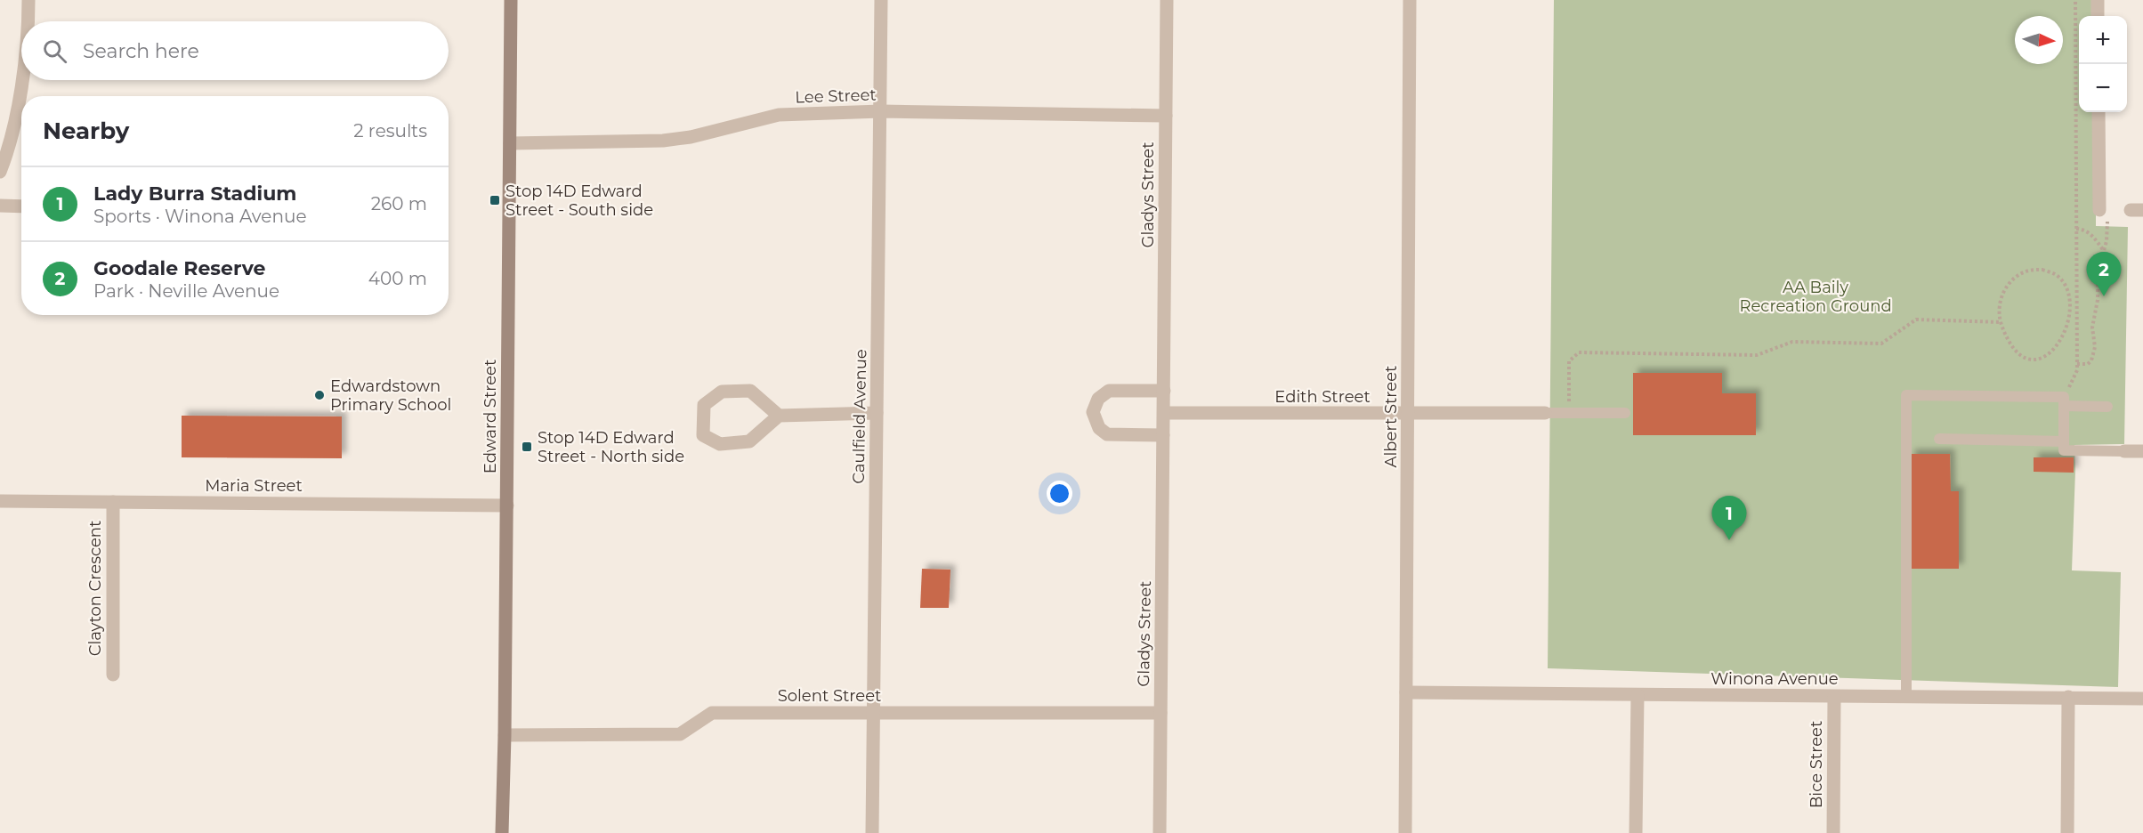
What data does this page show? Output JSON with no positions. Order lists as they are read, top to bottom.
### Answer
{
  "streets": {
    "street": [
      "Lee Street",
      "Gladys Street",
      "Edith Street",
      "Edward Street",
      "Caulfield Avenue",
      "Albert Street",
      "Maria Street",
      "Clayton Crescent",
      "Winona Avenue",
      "Solent Street",
      "Bice Street"
    ]
  },
  "crossings": [
    ["Lee Street", "Gladys Street"],
    ["Lee Street", "Edward Street"],
    ["Lee Street", "Caulfield Avenue"],
    ["Gladys Street", "Edith Street"],
    ["Gladys Street", "Solent Street"],
    ["Edith Street", "Albert Street"],
    ["Edward Street", "Maria Street"],
    ["Edward Street", "Solent Street"],
    ["Caulfield Avenue", "Solent Street"],
    ["Albert Street", "Winona Avenue"],
    ["Maria Street", "Clayton Crescent"],
    ["Winona Avenue", "Bice Street"]
  ],
  "parks": ["AA Baily Recreation Ground"],
  "places": {
    "transit": ["Stop 14D Edward Street - South side", "Stop 14D Edward Street - North side"],
    "other": ["Edwardstown Primary School"]
  },
  "north": "right",
  "page": {
    "map_buttons": ["+", "−"],
    "search": "Search here",
    "heading": ["Nearby", "2 results"],
    "list": [
      {
        "mark": "1",
        "name": "Lady Burra Stadium",
        "note": "Sports · Winona Avenue",
        "value": "260 m"
      },
      {
        "mark": "2",
        "name": "Goodale Reserve",
        "note": "Park · Neville Avenue",
        "value": "400 m"
      }
    ],
    "pins": ["2", "1"]
  }
}
